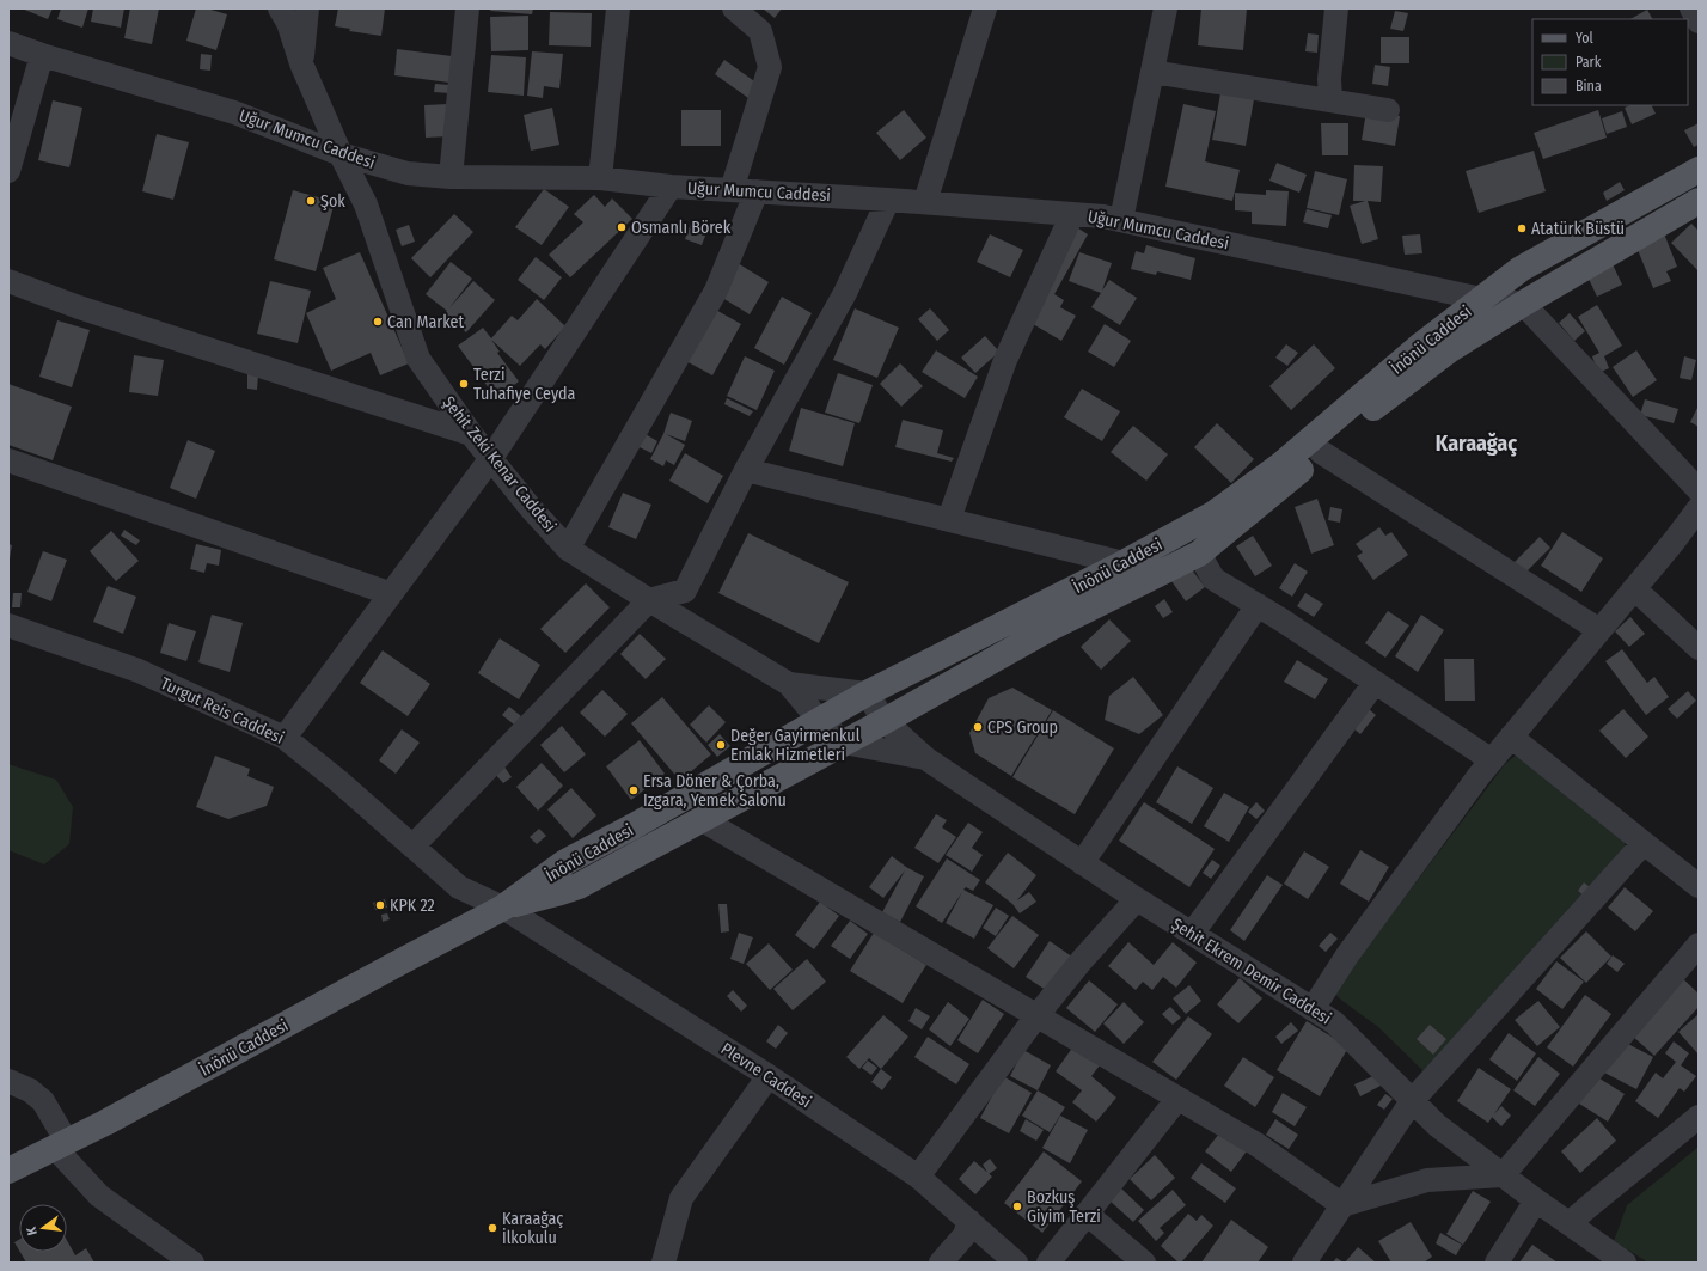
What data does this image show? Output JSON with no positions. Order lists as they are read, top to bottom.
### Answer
{
  "streets": {
    "main road": ["İnönü Caddesi"],
    "street": [
      "Uğur Mumcu Caddesi",
      "Şehit Zeki Kenar Caddesi",
      "Turgut Reis Caddesi",
      "Şehit Ekrem Demir Caddesi",
      "Plevne Caddesi"
    ]
  },
  "crossings": [
    ["Uğur Mumcu Caddesi", "İnönü Caddesi"],
    ["Uğur Mumcu Caddesi", "Şehit Zeki Kenar Caddesi"],
    ["İnönü Caddesi", "Turgut Reis Caddesi"],
    ["İnönü Caddesi", "Plevne Caddesi"],
    ["Turgut Reis Caddesi", "Plevne Caddesi"]
  ],
  "districts": ["Karaağaç"],
  "places": [
    "Şok",
    "Osmanlı Börek",
    "Atatürk Büstü",
    "Can Market",
    "Terzi Tuhafiye Ceyda",
    "CPS Group",
    "Değer Gayirmenkul Emlak Hizmetleri",
    "Ersa Döner & Çorba, Izgara, Yemek Salonu",
    "KPK 22",
    "Bozkuş Giyim Terzi",
    "Karaağaç İlkokulu"
  ],
  "legend": ["Yol", "Park", "Bina"],
  "north": "left"
}
